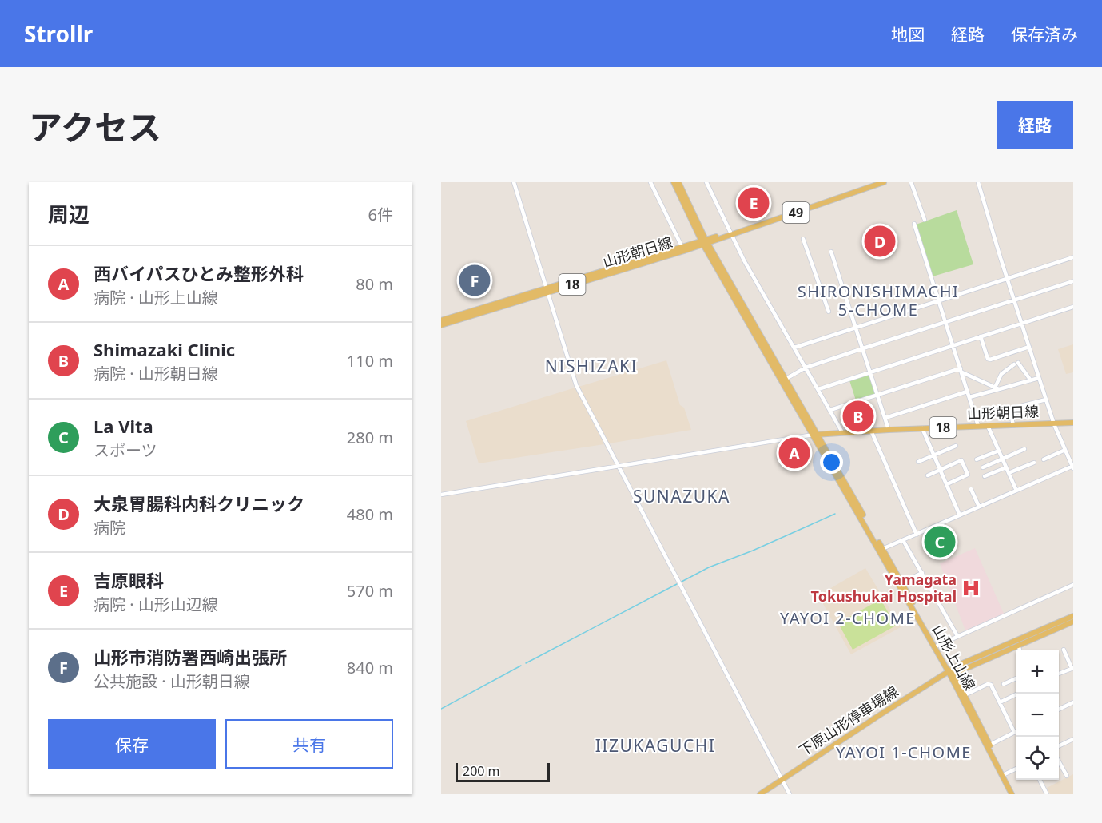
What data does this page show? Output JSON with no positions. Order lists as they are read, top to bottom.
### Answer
{
  "streets": {
    "main road": [
      "49",
      "山形朝日線",
      "18",
      "山形上山線",
      "下原山形停車場線"
    ]
  },
  "crossings": [
    ["49", "山形朝日線"],
    ["山形朝日線", "山形上山線"],
    ["山形上山線", "下原山形停車場線"]
  ],
  "districts": [
    "SHIRONISHIMACHI 5-CHOME",
    "NISHIZAKI",
    "SUNAZUKA",
    "YAYOI 2-CHOME",
    "IIZUKAGUCHI",
    "YAYOI 1-CHOME"
  ],
  "places": {
    "hospital": ["Yamagata Tokushukai Hospital"]
  },
  "scale_bar": "200 m",
  "page": {
    "header": "Strollr",
    "nav": ["地図", "経路", "保存済み"],
    "title": "アクセス",
    "buttons": [
      "経路",
      ["保存", "共有"]
    ],
    "heading": ["周辺", "6件"],
    "pins": [
      "E",
      "D",
      "F",
      "B",
      "A",
      "C"
    ],
    "list": [
      {
        "mark": "A",
        "name": "西バイパスひとみ整形外科",
        "note": "病院 · 山形上山線",
        "value": "80 m"
      },
      {
        "mark": "B",
        "name": "Shimazaki Clinic",
        "note": "病院 · 山形朝日線",
        "value": "110 m"
      },
      {
        "mark": "C",
        "name": "La Vita",
        "note": "スポーツ",
        "value": "280 m"
      },
      {
        "mark": "D",
        "name": "大泉胃腸科内科クリニック",
        "note": "病院",
        "value": "480 m"
      },
      {
        "mark": "E",
        "name": "吉原眼科",
        "note": "病院 · 山形山辺線",
        "value": "570 m"
      },
      {
        "mark": "F",
        "name": "山形市消防署西崎出張所",
        "note": "公共施設 · 山形朝日線",
        "value": "840 m"
      }
    ],
    "map_buttons": ["+", "−"],
    "scale": "200 m"
  }
}
